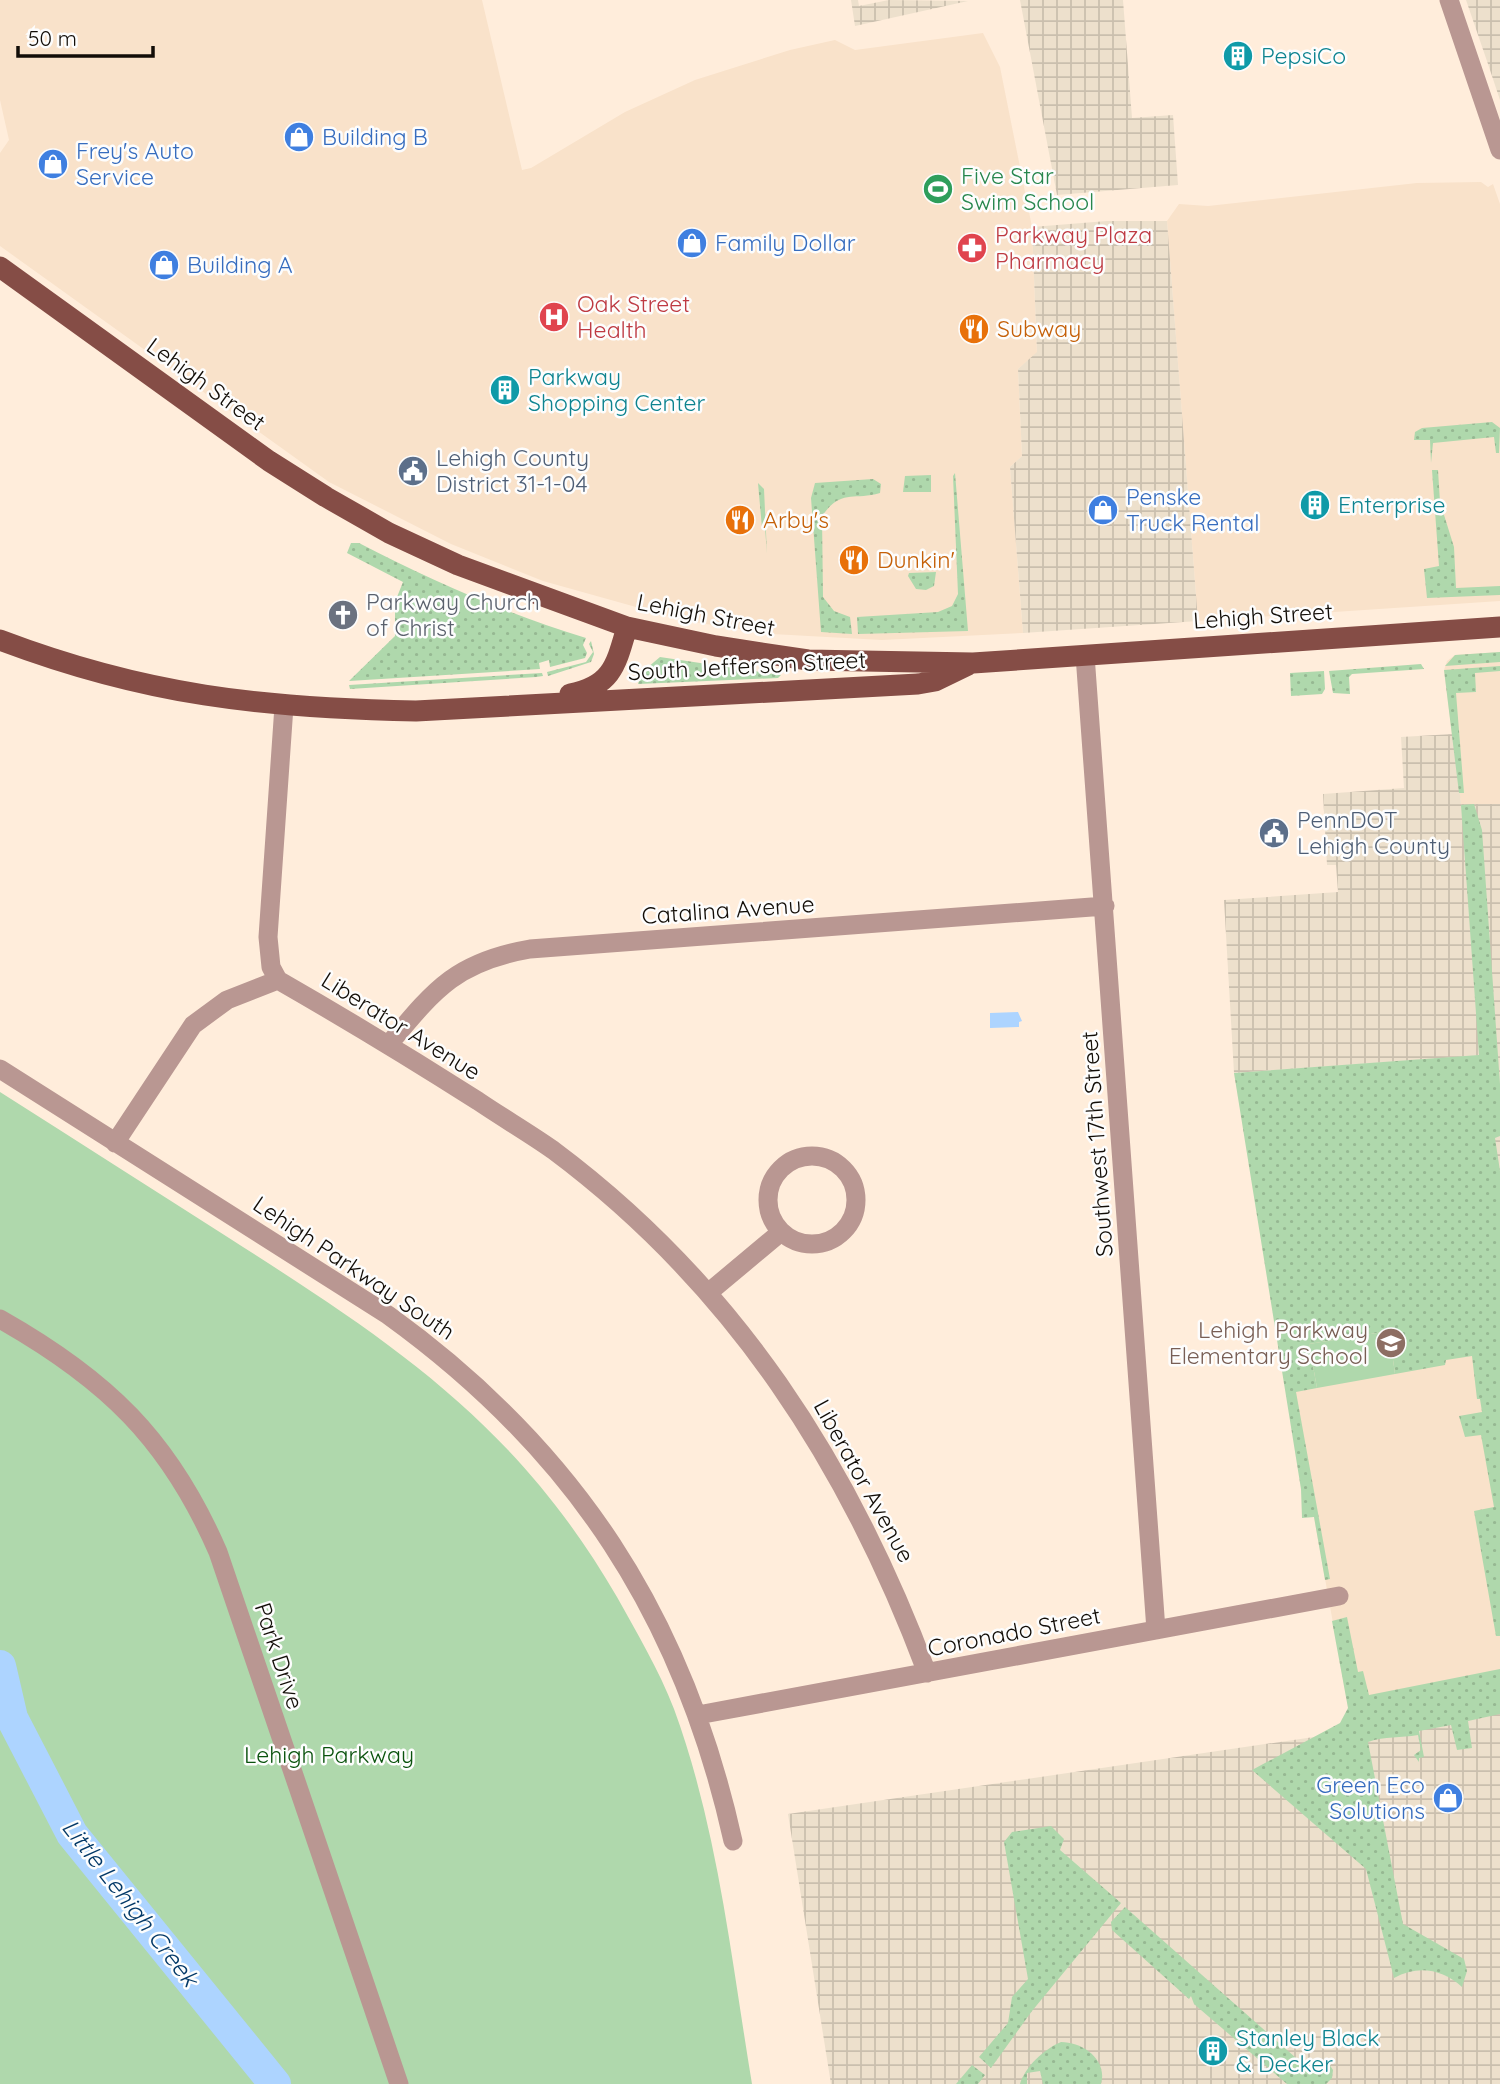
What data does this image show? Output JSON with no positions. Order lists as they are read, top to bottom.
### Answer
{
  "streets": {
    "main road": ["Lehigh Street", "South Jefferson Street"],
    "street": [
      "Catalina Avenue",
      "Liberator Avenue",
      "Southwest 17th Street",
      "Lehigh Parkway South",
      "Coronado Street",
      "Park Drive"
    ]
  },
  "crossings": [
    ["Lehigh Street", "South Jefferson Street"],
    ["Lehigh Street", "Southwest 17th Street"],
    ["Catalina Avenue", "Liberator Avenue"],
    ["Catalina Avenue", "Southwest 17th Street"],
    ["Liberator Avenue", "Coronado Street"],
    ["Southwest 17th Street", "Coronado Street"],
    ["Lehigh Parkway South", "Coronado Street"]
  ],
  "water": ["Little Lehigh Creek"],
  "parks": ["Lehigh Parkway"],
  "places": {
    "building": [
      "PepsiCo",
      "Parkway Shopping Center",
      "Enterprise",
      "Stanley Black & Decker"
    ],
    "shop": [
      "Building B",
      "Frey's Auto Service",
      "Family Dollar",
      "Building A",
      "Penske Truck Rental",
      "Green Eco Solutions"
    ],
    "sports": ["Five Star Swim School"],
    "pharmacy": ["Parkway Plaza Pharmacy"],
    "hospital": ["Oak Street Health"],
    "restaurant": ["Subway", "Arby's", "Dunkin'"],
    "public building": ["Lehigh County District 31-1-04", "PennDOT Lehigh County"],
    "church": ["Parkway Church of Christ"],
    "school or university": ["Lehigh Parkway Elementary School"]
  },
  "scale_bar": "50 m"
}
